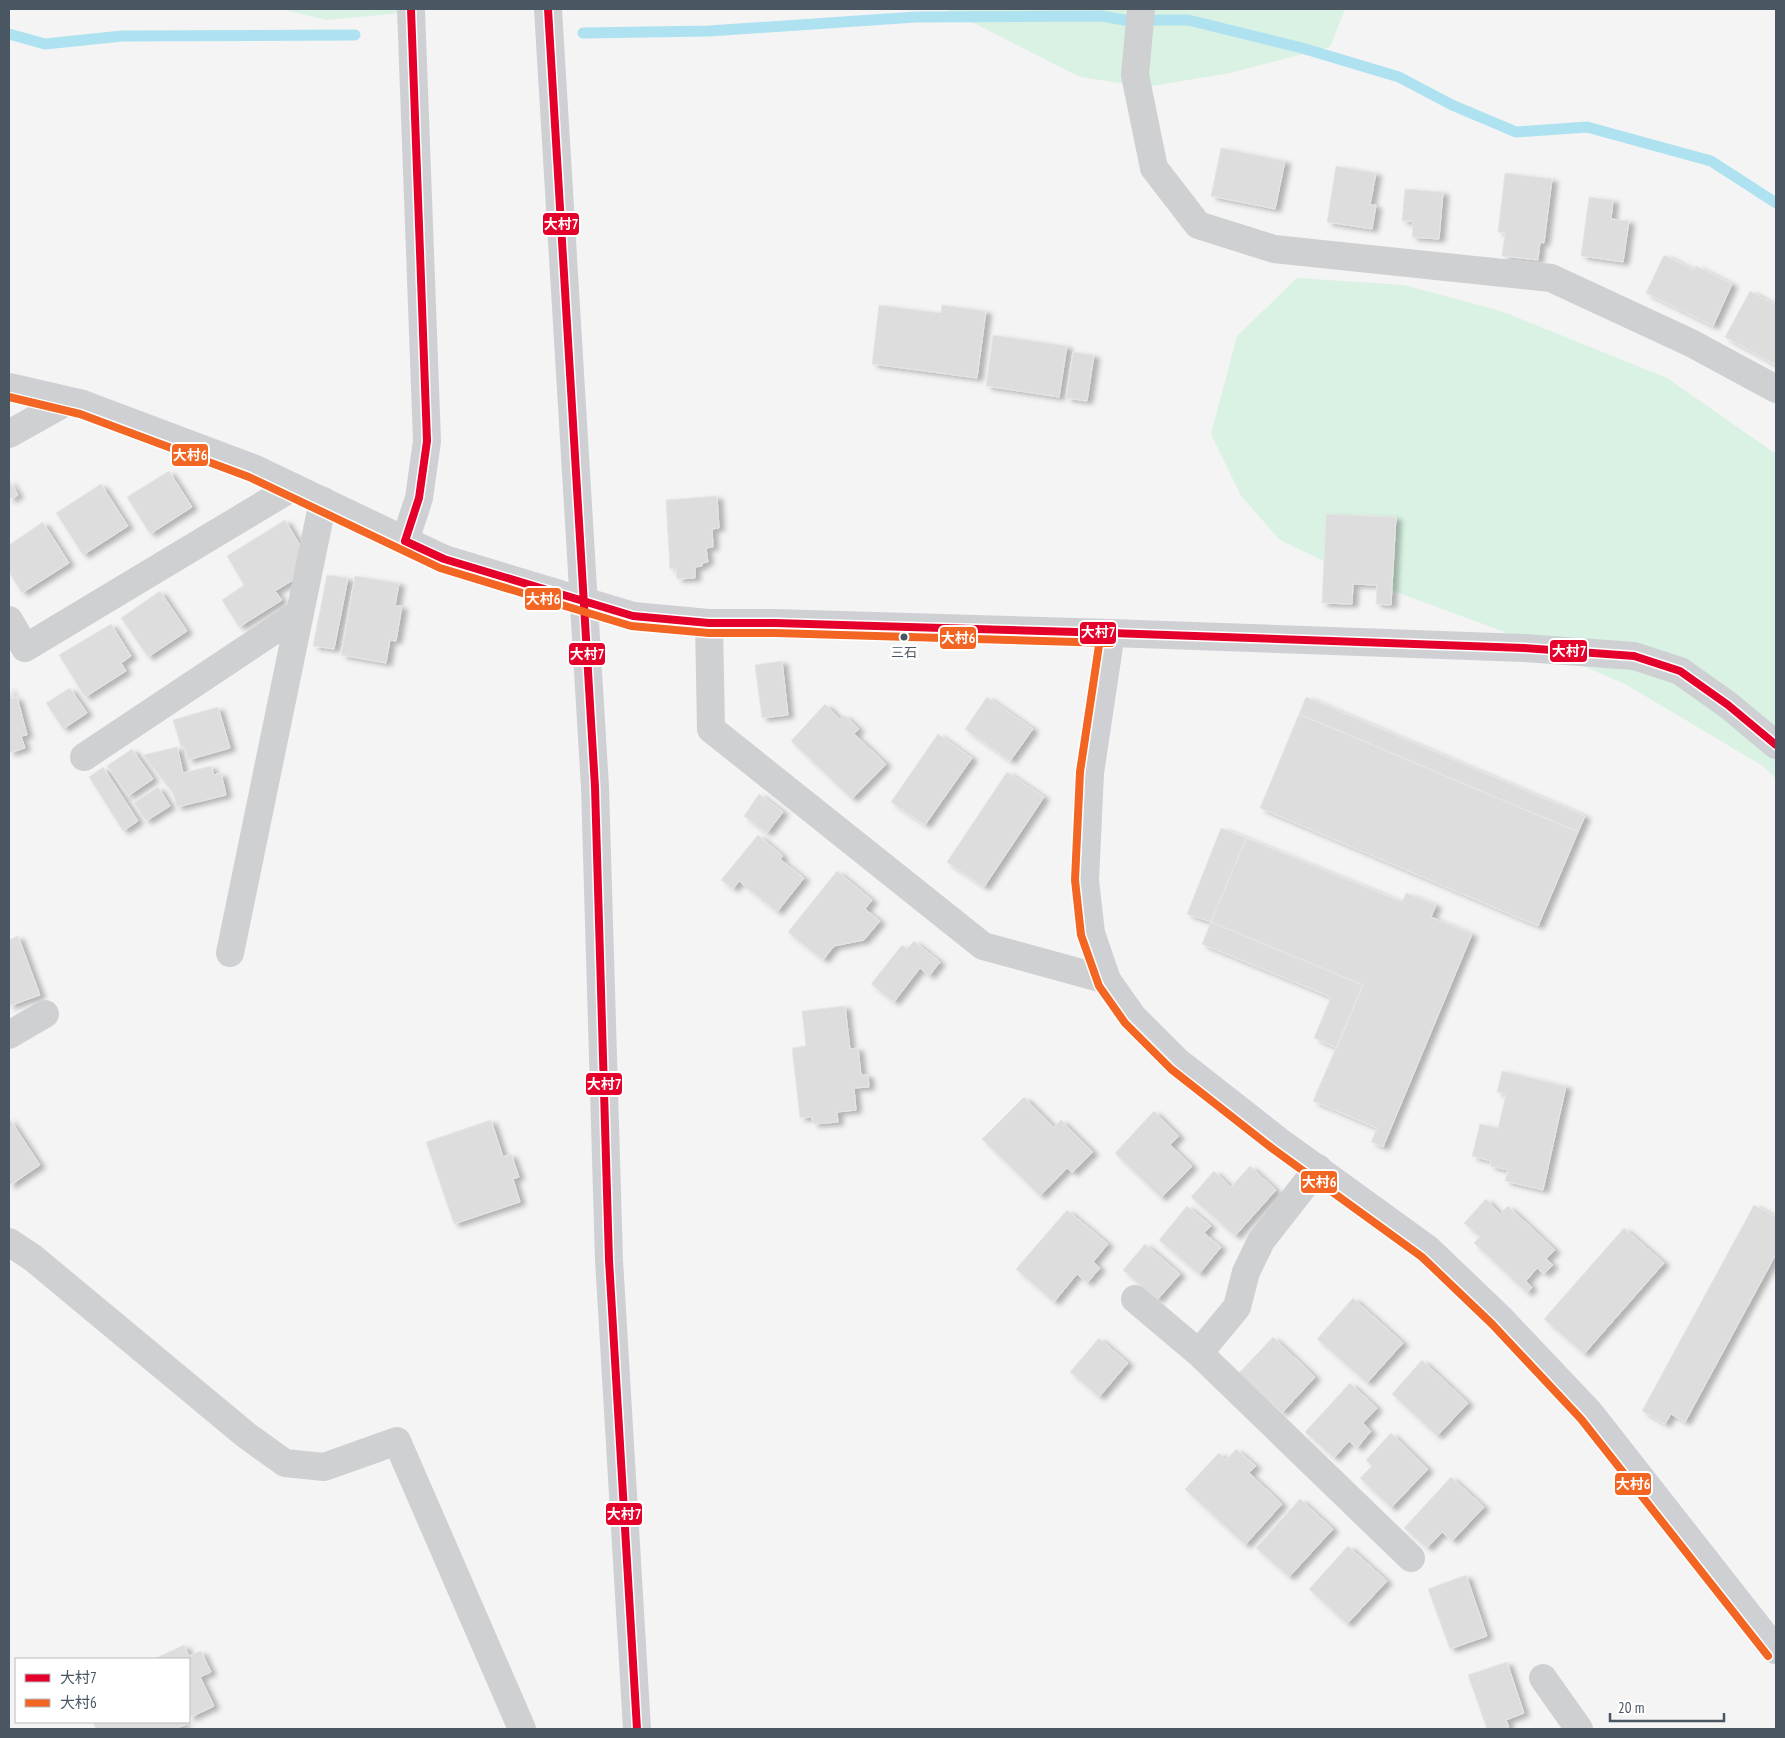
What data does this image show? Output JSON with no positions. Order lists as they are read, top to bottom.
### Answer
{
  "places": ["三石"],
  "lines": ["transit line 大村7", "transit line 大村6"],
  "legend": ["大村7", "大村6"],
  "scale_bar": "20 m"
}
